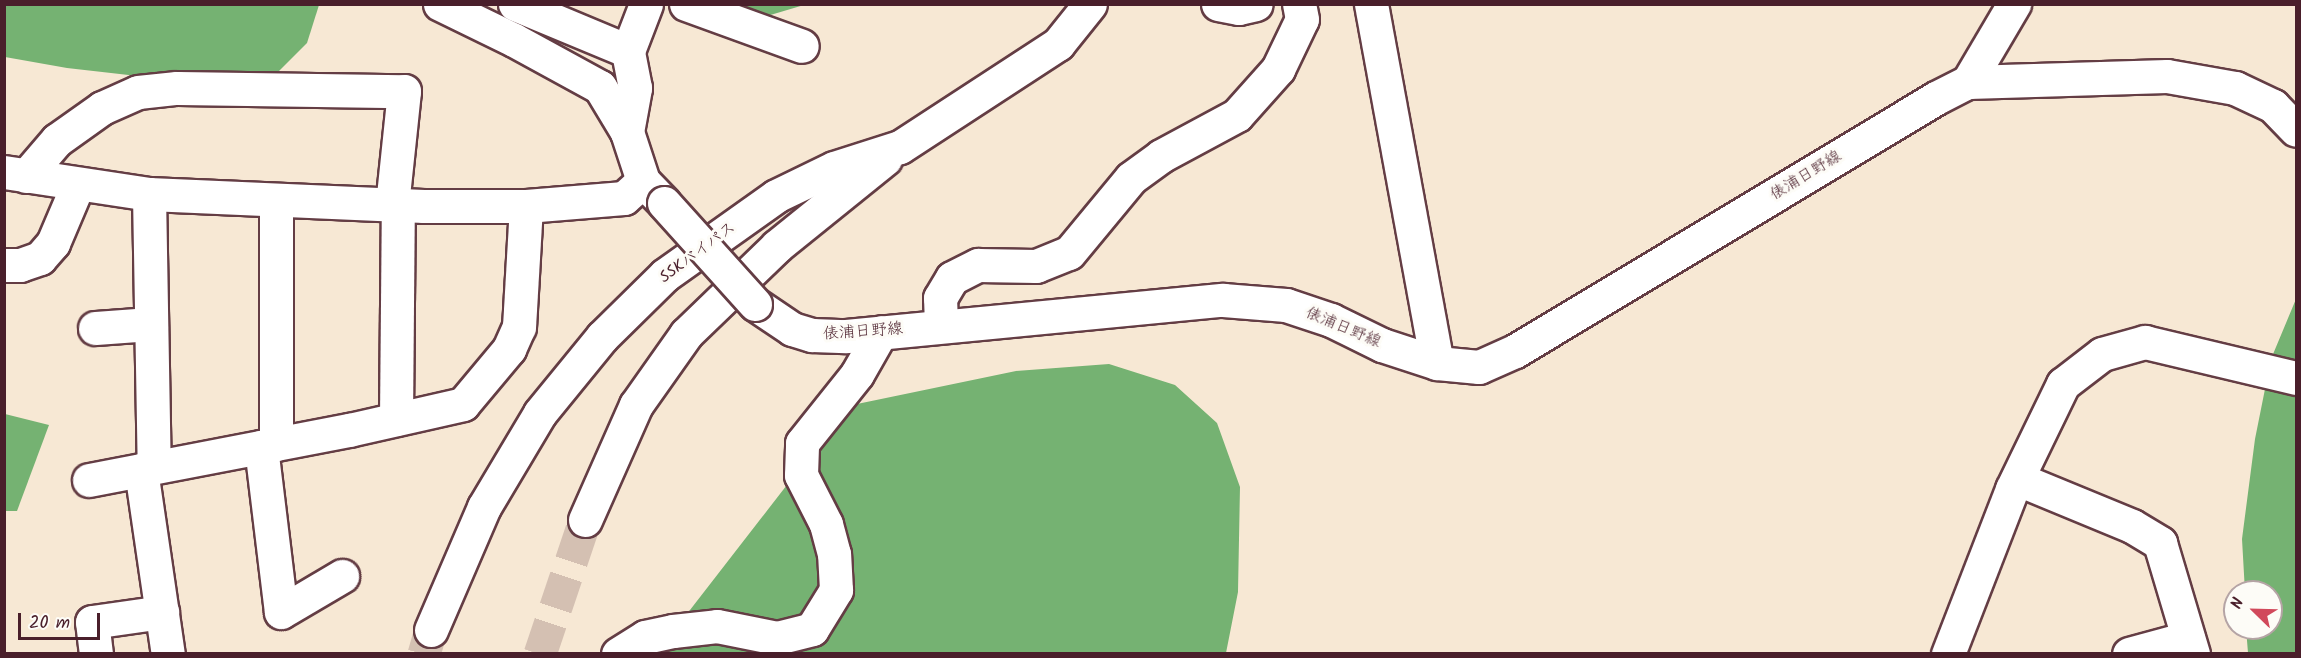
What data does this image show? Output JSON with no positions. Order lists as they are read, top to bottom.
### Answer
{
  "streets": {
    "street": ["俵浦日野線", "SSKバイパス"]
  },
  "scale_bar": "20 m",
  "north": "top left"
}
